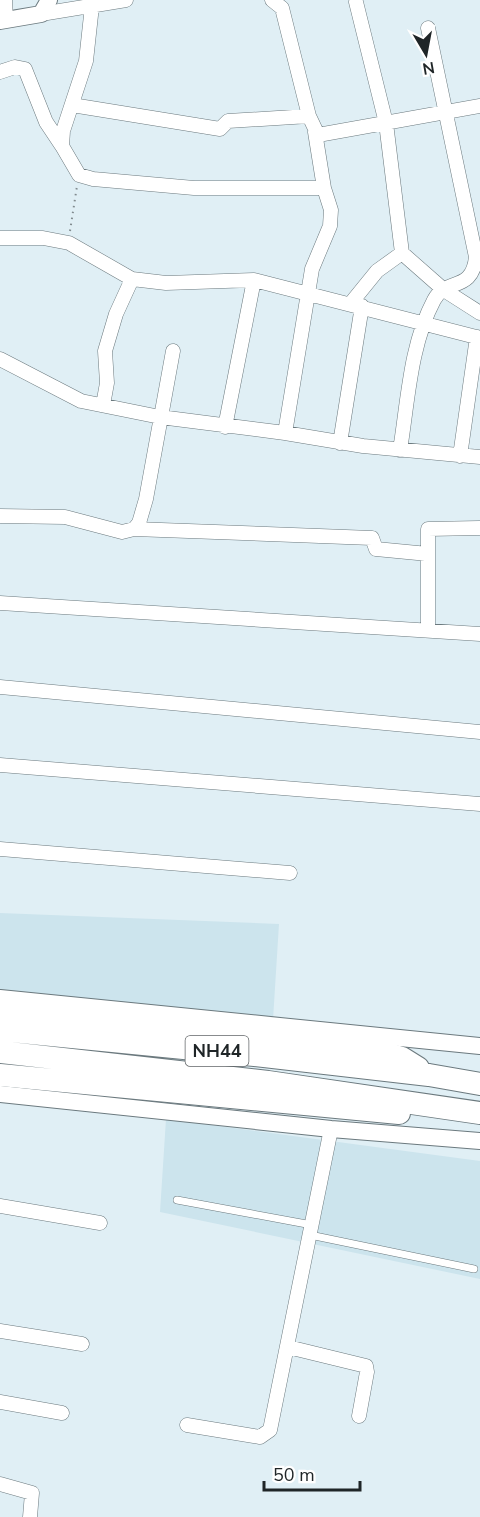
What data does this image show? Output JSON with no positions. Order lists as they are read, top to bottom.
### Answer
{
  "streets": {
    "highway": ["NH44"]
  },
  "scale_bar": "50 m",
  "north": "bottom"
}
